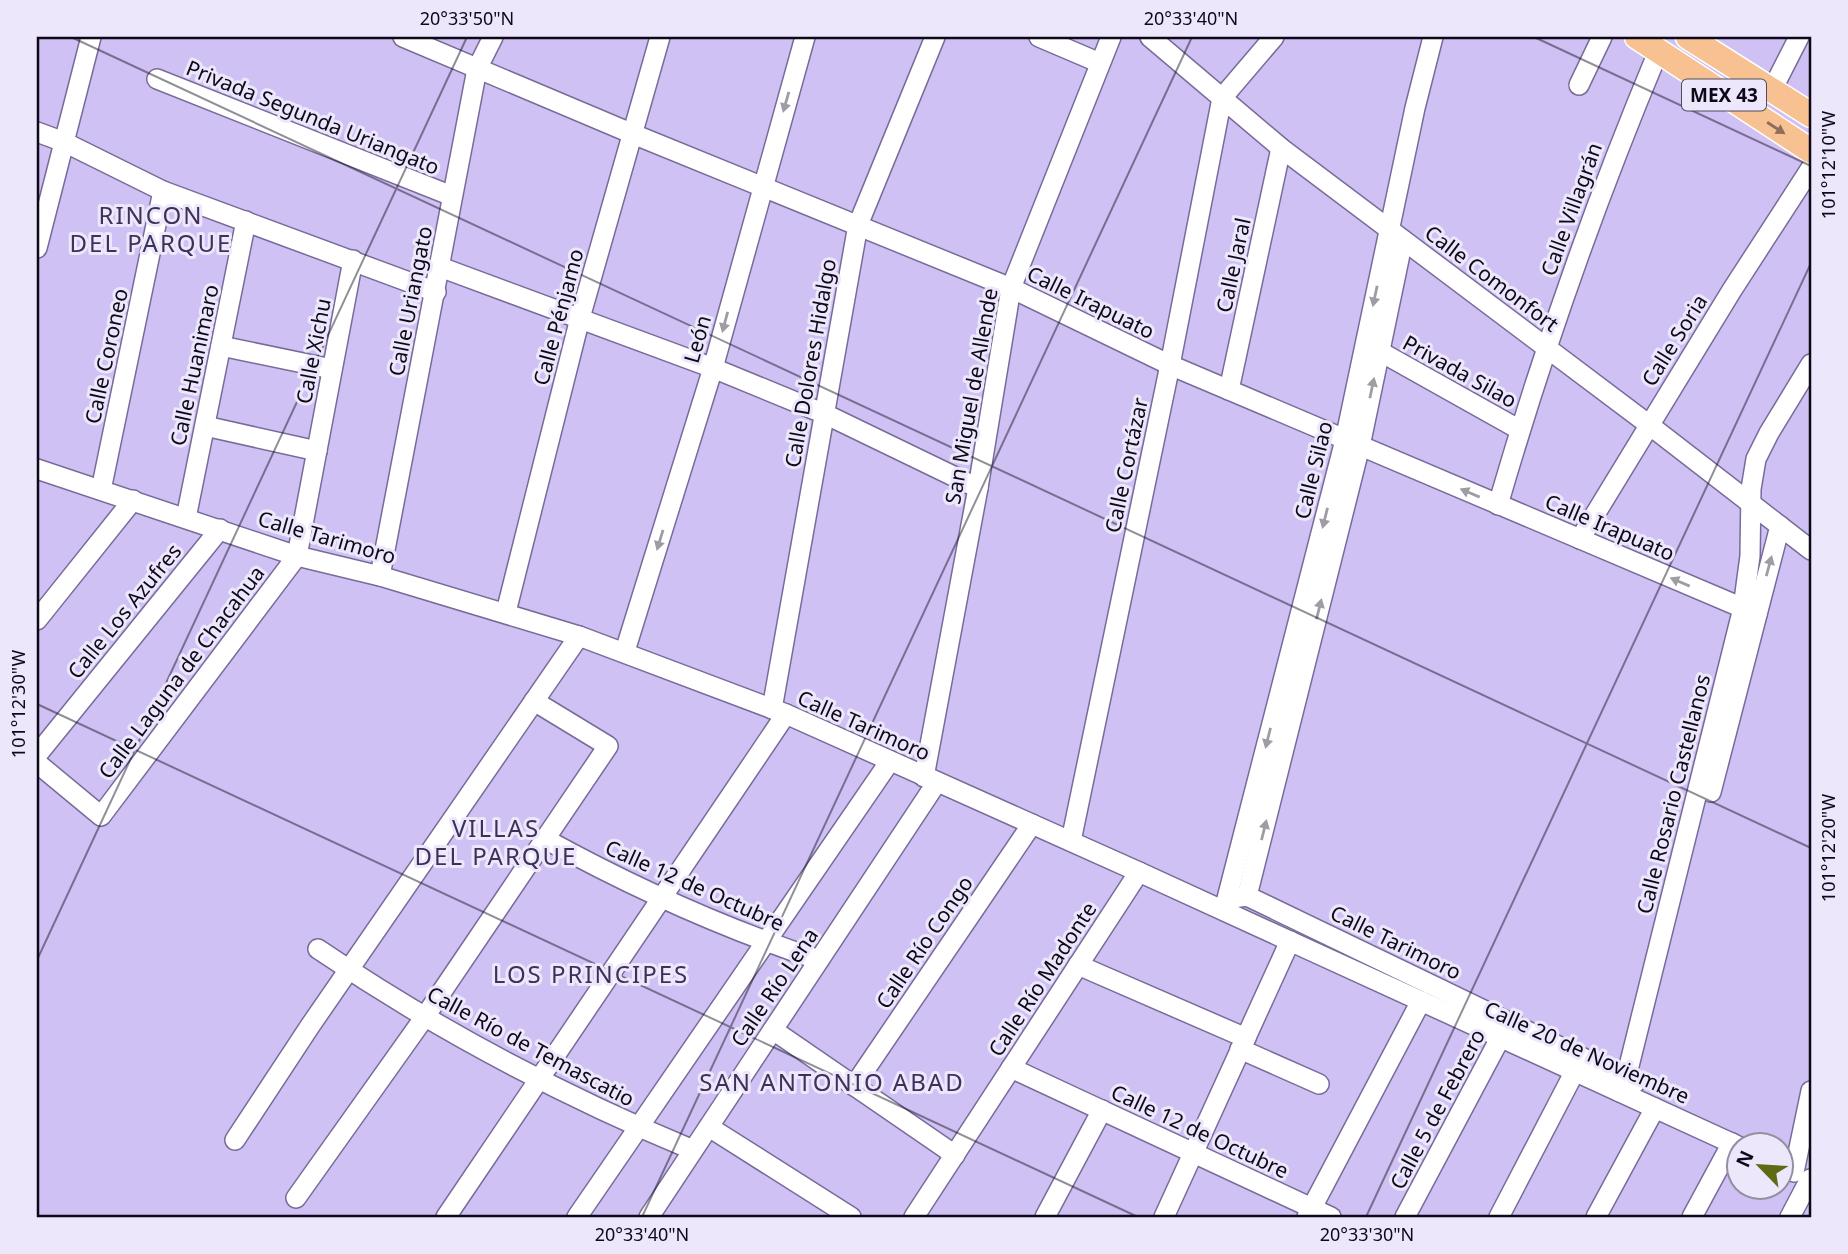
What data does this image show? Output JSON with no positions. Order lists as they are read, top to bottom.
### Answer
{
  "streets": {
    "main road": ["MEX 43"],
    "street": [
      "Privada Segunda Uriangato",
      "Calle Villagrán",
      "Calle Jaral",
      "Calle Comonfort",
      "Calle Uriangato",
      "Calle Irapuato",
      "Calle Pénjamo",
      "León",
      "Calle Soria",
      "Calle Xichu",
      "Calle Coroneo",
      "Calle Dolores Hidalgo",
      "Calle Huanimaro",
      "Privada Silao",
      "San Miguel de Allende",
      "Calle Cortázar",
      "Calle Silao",
      "Calle Tarimoro",
      "Calle Los Azufres",
      "Calle Laguna de Chacahua",
      "Calle Rosario Castellanos",
      "Calle 12 de Octubre",
      "Calle Río Congo",
      "Calle Río Madonte",
      "Calle Río Lena",
      "Calle Río de Temascatio",
      "Calle 20 de Noviembre",
      "Calle 5 de Febrero"
    ]
  },
  "crossings": [
    ["MEX 43", "Calle Villagrán"],
    ["Privada Segunda Uriangato", "Calle Uriangato"],
    ["Calle Villagrán", "Calle Comonfort"],
    ["Calle Villagrán", "Calle Irapuato"],
    ["Calle Villagrán", "Privada Silao"],
    ["Calle Jaral", "Calle Comonfort"],
    ["Calle Jaral", "Calle Irapuato"],
    ["Calle Comonfort", "Calle Soria"],
    ["Calle Comonfort", "Calle Cortázar"],
    ["Calle Comonfort", "Calle Silao"],
    ["Calle Comonfort", "Calle Rosario Castellanos"],
    ["Calle Uriangato", "Calle Irapuato"],
    ["Calle Uriangato", "Calle Tarimoro"],
    ["Calle Irapuato", "Calle Pénjamo"],
    ["Calle Irapuato", "León"],
    ["Calle Irapuato", "Calle Soria"],
    ["Calle Irapuato", "Calle Dolores Hidalgo"],
    ["Calle Irapuato", "San Miguel de Allende"],
    ["Calle Irapuato", "Calle Cortázar"],
    ["Calle Irapuato", "Calle Silao"],
    ["Calle Irapuato", "Calle Rosario Castellanos"],
    ["Calle Pénjamo", "Calle Tarimoro"],
    ["León", "Calle Tarimoro"],
    ["Calle Xichu", "Calle Tarimoro"],
    ["Calle Xichu", "Calle Laguna de Chacahua"],
    ["Calle Coroneo", "Calle Tarimoro"],
    ["Calle Dolores Hidalgo", "Calle Tarimoro"],
    ["Calle Dolores Hidalgo", "Calle 12 de Octubre"],
    ["Calle Dolores Hidalgo", "Calle Río de Temascatio"],
    ["Calle Huanimaro", "Calle Tarimoro"],
    ["Privada Silao", "Calle Silao"],
    ["San Miguel de Allende", "Calle Tarimoro"],
    ["San Miguel de Allende", "Calle Río Lena"],
    ["Calle Cortázar", "Calle Tarimoro"],
    ["Calle Silao", "Calle Tarimoro"],
    ["Calle Silao", "Calle 20 de Noviembre"],
    ["Calle Tarimoro", "Calle Los Azufres"],
    ["Calle Tarimoro", "Calle Laguna de Chacahua"],
    ["Calle Tarimoro", "Calle Rosario Castellanos"],
    ["Calle Tarimoro", "Calle Río Congo"],
    ["Calle Tarimoro", "Calle Río Madonte"],
    ["Calle Tarimoro", "Calle Río Lena"],
    ["Calle Tarimoro", "Calle 20 de Noviembre"],
    ["Calle Tarimoro", "Calle 5 de Febrero"],
    ["Calle Rosario Castellanos", "Calle 20 de Noviembre"],
    ["Calle 12 de Octubre", "Calle Río Madonte"],
    ["Calle 12 de Octubre", "Calle Río Lena"],
    ["Calle Río Lena", "Calle Río de Temascatio"],
    ["Calle 20 de Noviembre", "Calle 5 de Febrero"]
  ],
  "one_way": ["León"],
  "districts": [
    "RINCON DEL PARQUE",
    "VILLAS DEL PARQUE",
    "LOS PRINCIPES",
    "SAN ANTONIO ABAD"
  ],
  "north": "top left",
  "coordinates": [
    "20°33'50\"N",
    "20°33'40\"N",
    "101°12'10\"W",
    "101°12'30\"W",
    "101°12'20\"W",
    "20°33'30\"N"
  ]
}
